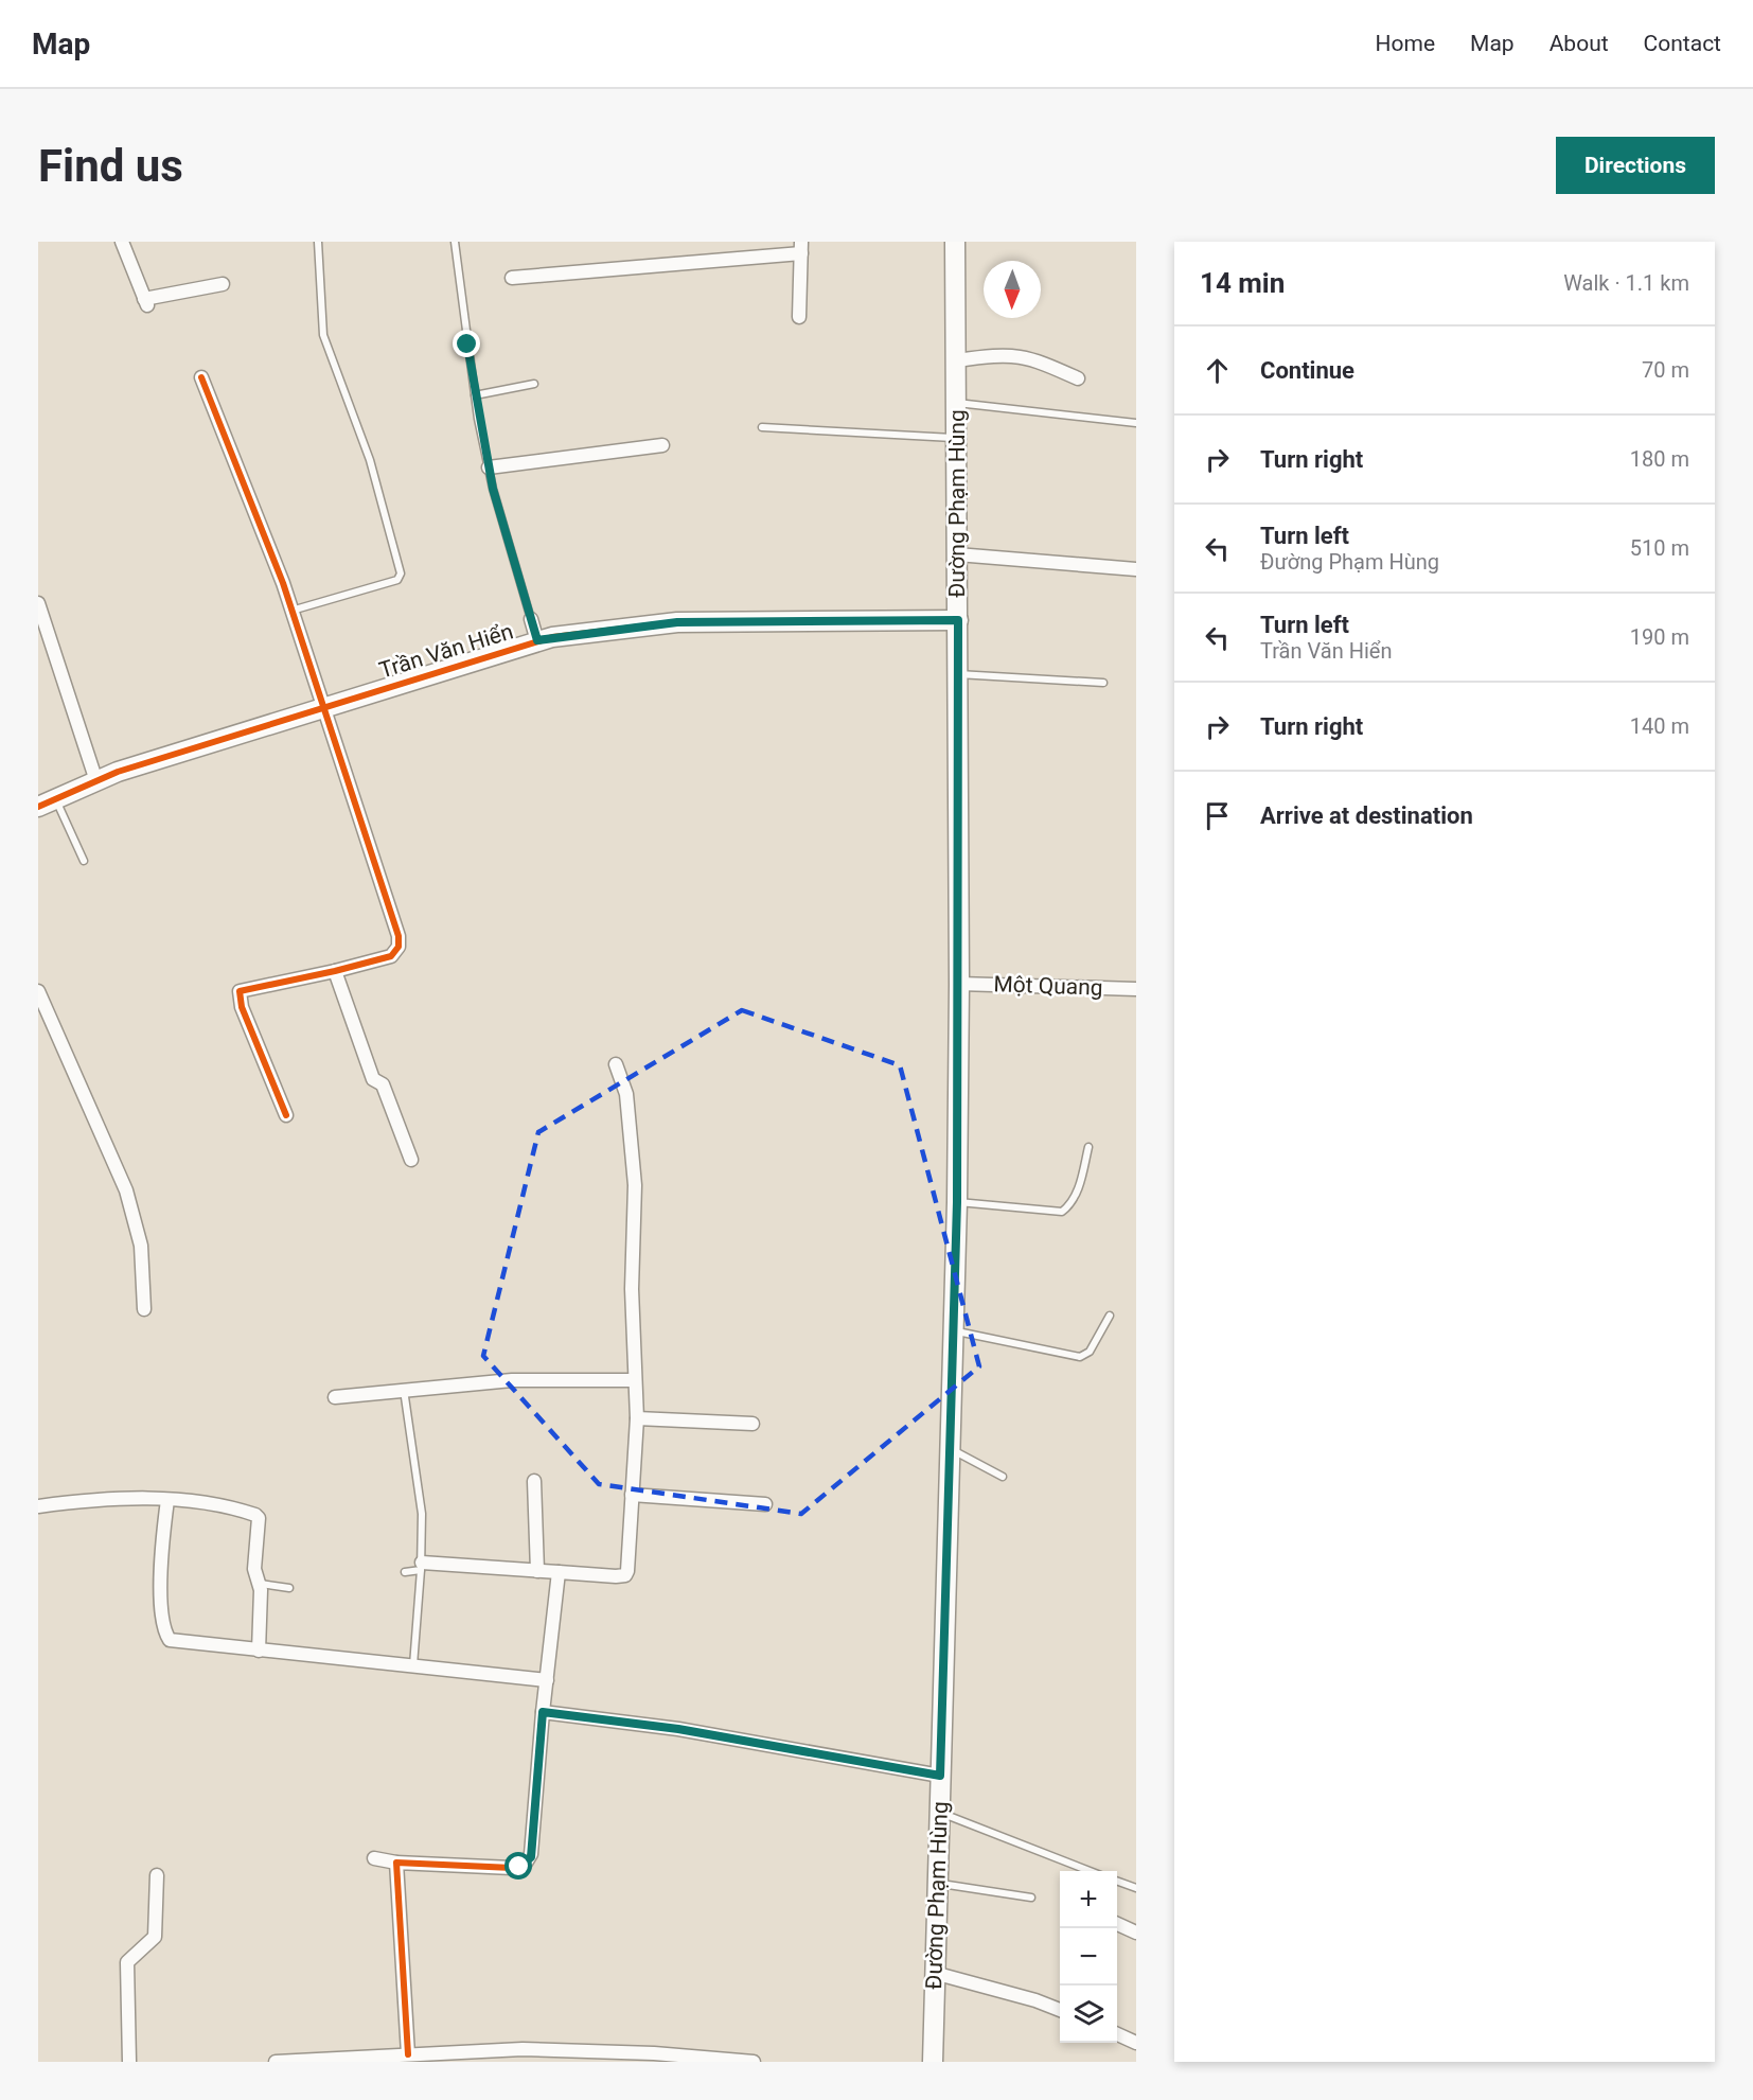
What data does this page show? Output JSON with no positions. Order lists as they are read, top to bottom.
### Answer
{
  "streets": {
    "main road": ["Đường Phạm Hùng", "Trần Văn Hiển"],
    "street": ["Một Quang"]
  },
  "crossings": [
    ["Đường Phạm Hùng", "Trần Văn Hiển"],
    ["Đường Phạm Hùng", "Một Quang"]
  ],
  "north": "bottom",
  "page": {
    "header": "Map",
    "nav": [
      "Home",
      "Map",
      "About",
      "Contact"
    ],
    "buttons": "Directions",
    "title": "Find us",
    "heading": ["14 min", "Walk · 1.1 km"],
    "list": [
      ["Continue", "70 m"],
      ["Turn right", "180 m"],
      ["Turn left", "Đường Phạm Hùng", "510 m"],
      ["Turn left", "Trần Văn Hiển", "190 m"],
      ["Turn right", "140 m"],
      "Arrive at destination"
    ],
    "map_buttons": ["+", "−"]
  }
}
